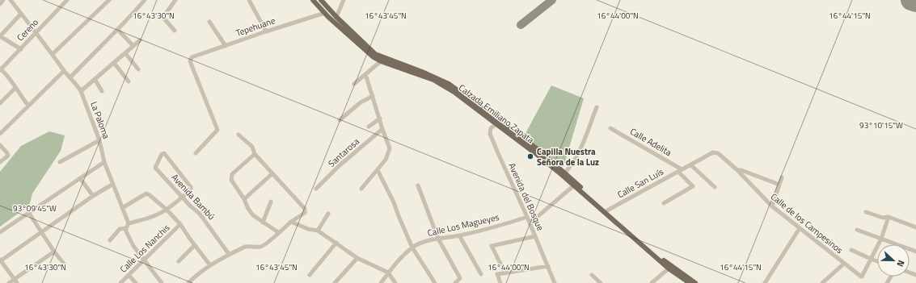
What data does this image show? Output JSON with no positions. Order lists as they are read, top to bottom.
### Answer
{
  "streets": {
    "main road": ["Calzada Emiliano Zapata"],
    "street": [
      "Tepehuane",
      "Cereno",
      "La Paloma",
      "Calle Adelita",
      "Santarosa",
      "Calle San Luís",
      "Avenida Bambú",
      "Avenida del Bosque",
      "Calle de los Campesinos",
      "Calle Los Magueyes",
      "Calle Los Nanchis"
    ]
  },
  "crossings": [
    ["Tepehuane", "Calzada Emiliano Zapata"],
    ["Cereno", "La Paloma"],
    ["Calzada Emiliano Zapata", "Calle San Luís"],
    ["Calzada Emiliano Zapata", "Avenida del Bosque"],
    ["Calle Adelita", "Calle San Luís"],
    ["Calle Adelita", "Calle de los Campesinos"],
    ["Calle San Luís", "Calle de los Campesinos"],
    ["Avenida del Bosque", "Calle Los Magueyes"]
  ],
  "places": ["Capilla Nuestra Señora de la Luz"],
  "north": "right",
  "coordinates": [
    "16°44'00\"N",
    "16°44'15\"N",
    "16°43'30\"N",
    "16°43'45\"N",
    "93°10'15\"W",
    "93°09'45\"W"
  ]
}
